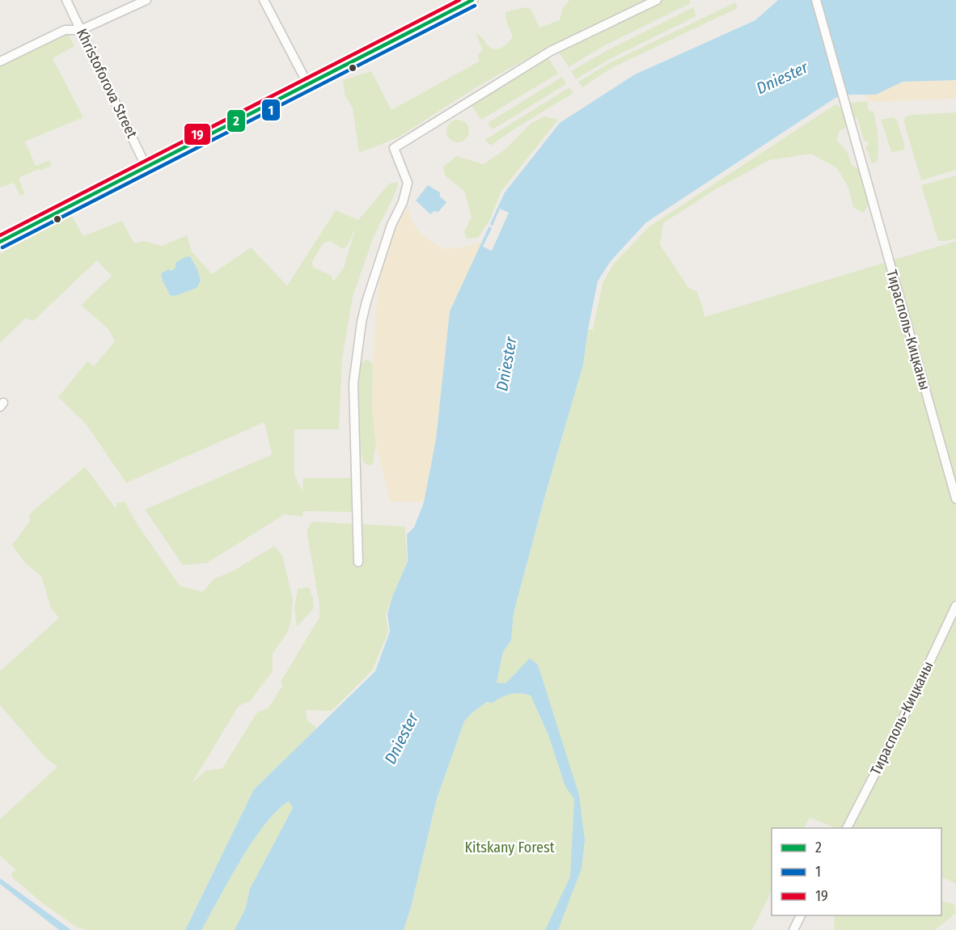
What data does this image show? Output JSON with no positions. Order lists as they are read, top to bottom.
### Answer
{
  "streets": {
    "street": ["Khristoforova Street", "Тирасполь-Кицканы"]
  },
  "water": ["Dniester"],
  "parks": ["Kitskany Forest"],
  "lines": ["transit line 2", "transit line 19", "transit line 1"],
  "legend": ["2", "1", "19"]
}
